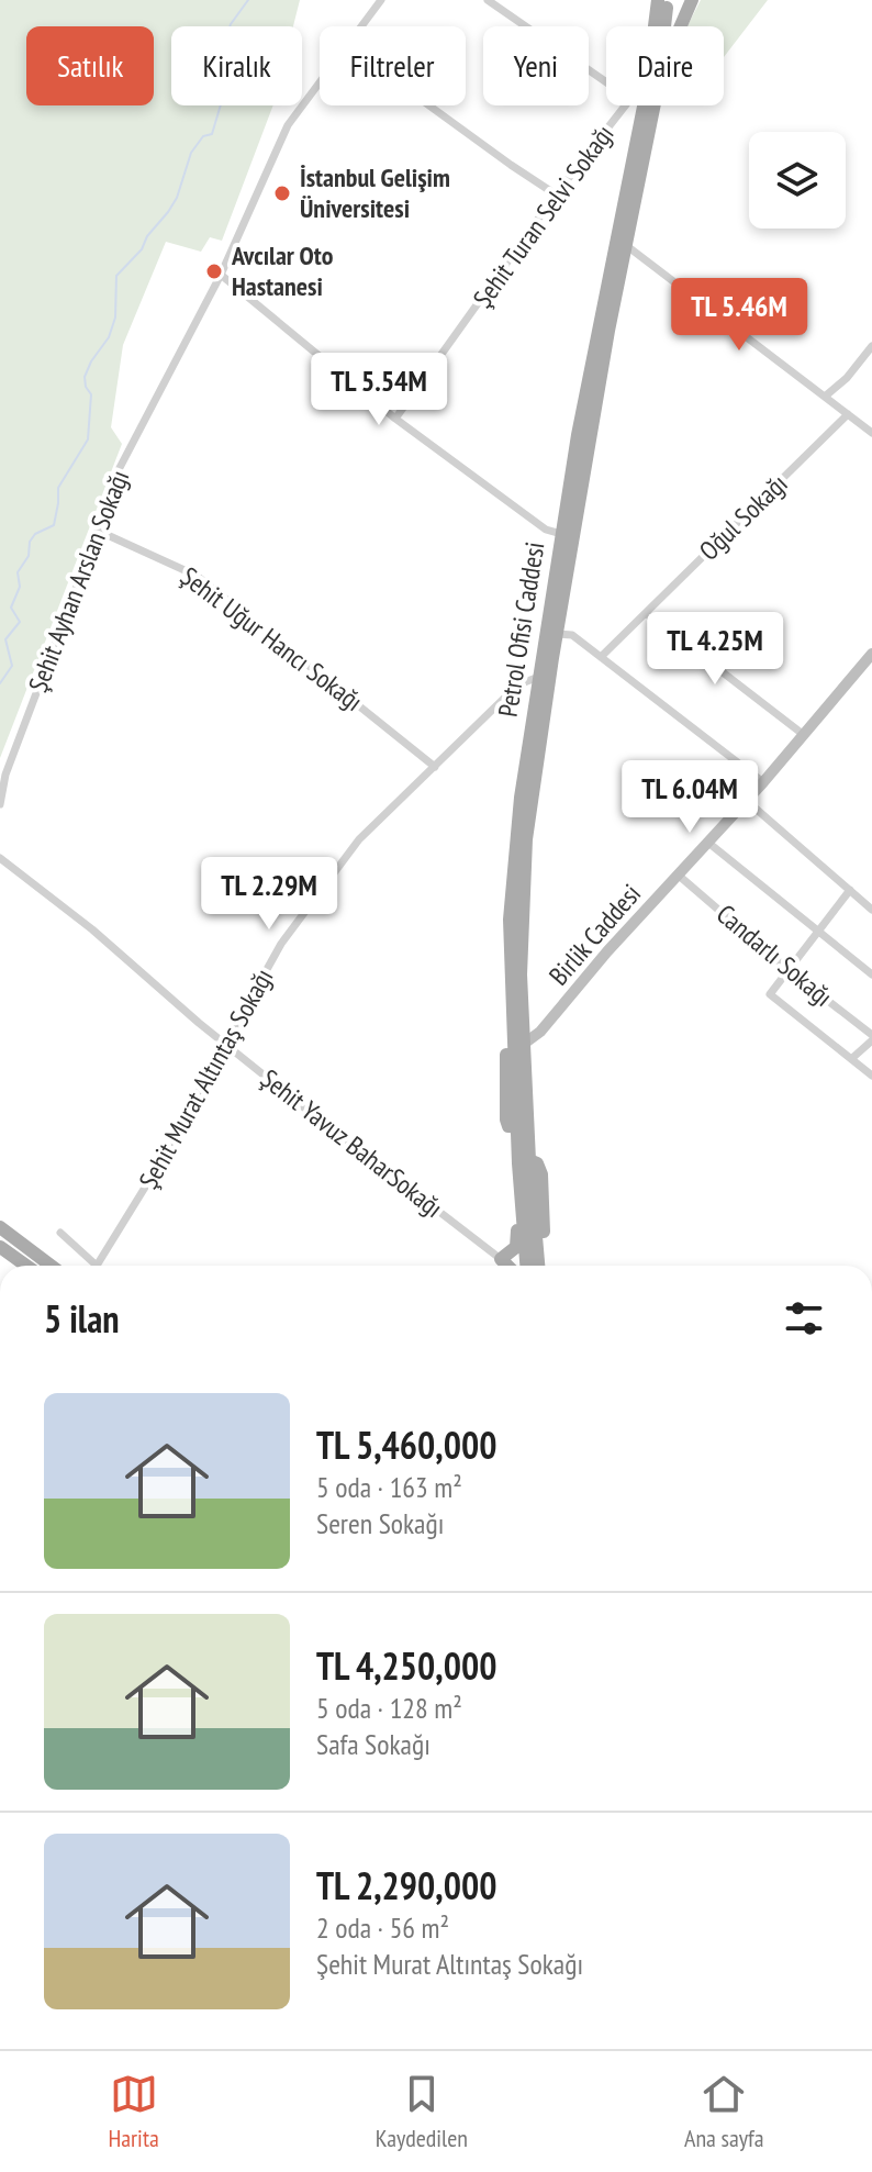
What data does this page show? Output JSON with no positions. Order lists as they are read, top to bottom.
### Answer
{
  "streets": {
    "main road": ["Petrol Ofisi Caddesi"],
    "street": [
      "Şehit Turan Selvi Sokağı",
      "Oğul Sokağı",
      "Şehit Ayhan Arslan Sokağı",
      "Şehit Uğur Hancı Sokağı",
      "Birlik Caddesi",
      "Candarlı Sokağı",
      "Şehit Murat Altıntaş Sokağı",
      "Şehit Yavuz BaharSokağı"
    ]
  },
  "crossings": [
    ["Şehit Ayhan Arslan Sokağı", "Şehit Uğur Hancı Sokağı"],
    ["Petrol Ofisi Caddesi", "Birlik Caddesi"],
    ["Petrol Ofisi Caddesi", "Şehit Murat Altıntaş Sokağı"],
    ["Şehit Uğur Hancı Sokağı", "Şehit Murat Altıntaş Sokağı"],
    ["Birlik Caddesi", "Candarlı Sokağı"],
    ["Şehit Murat Altıntaş Sokağı", "Şehit Yavuz BaharSokağı"]
  ],
  "places": ["İstanbul Gelişim Üniversitesi", "Avcılar Oto Hastanesi"],
  "page": {
    "chip": [
      "Satılık",
      "Kiralık",
      "Filtreler",
      "Yeni",
      "Daire"
    ],
    "price": [
      "TL 5.46M",
      "TL 5.54M",
      "TL 4.25M",
      "TL 6.04M",
      "TL 2.29M"
    ],
    "heading": "5 ilan",
    "list": [
      {
        "name": "TL 5,460,000",
        "note": "5 oda · 163 m² · Seren Sokağı"
      },
      {
        "name": "TL 4,250,000",
        "note": "5 oda · 128 m² · Safa Sokağı"
      },
      {
        "name": "TL 2,290,000",
        "note": "2 oda · 56 m² · Şehit Murat Altıntaş Sokağı"
      }
    ],
    "tabs": ["Harita", "Kaydedilen", "Ana sayfa"]
  }
}
